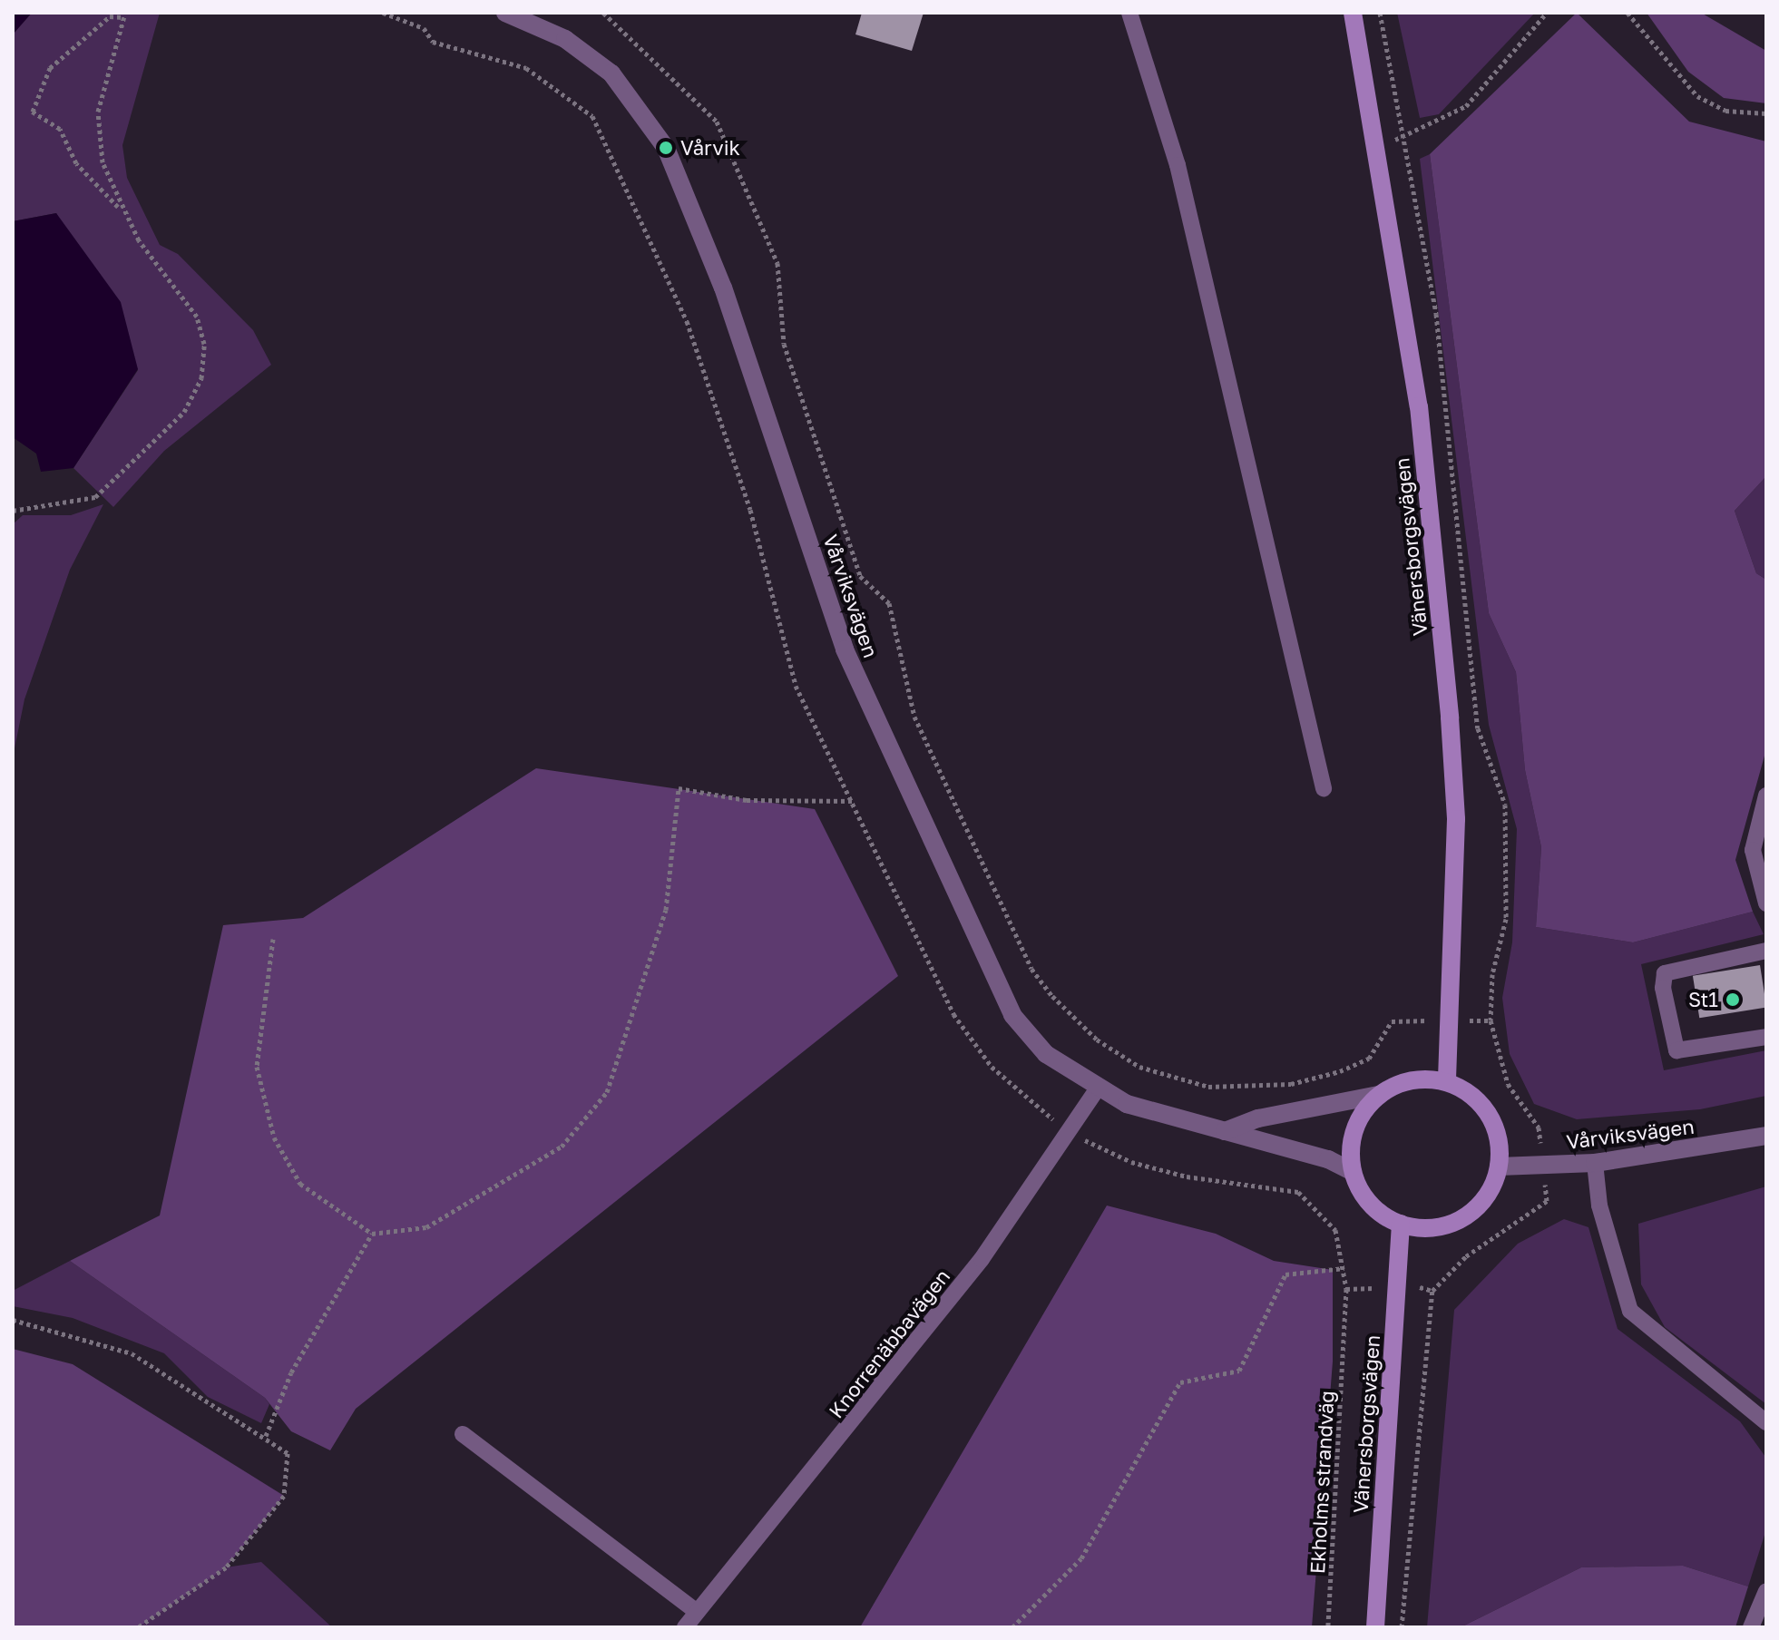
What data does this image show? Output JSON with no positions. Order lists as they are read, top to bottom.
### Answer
{
  "streets": {
    "main road": ["Vänersborgsvägen"],
    "street": ["Vårviksvägen"],
    "lane": ["Knorrenäbbavägen"],
    "path": ["Ekholms strandväg"]
  },
  "crossings": [
    ["Vänersborgsvägen", "Vårviksvägen"],
    ["Vårviksvägen", "Knorrenäbbavägen"],
    ["Knorrenäbbavägen", "Ekholms strandväg"]
  ],
  "places": ["Vårvik", "St1"]
}
